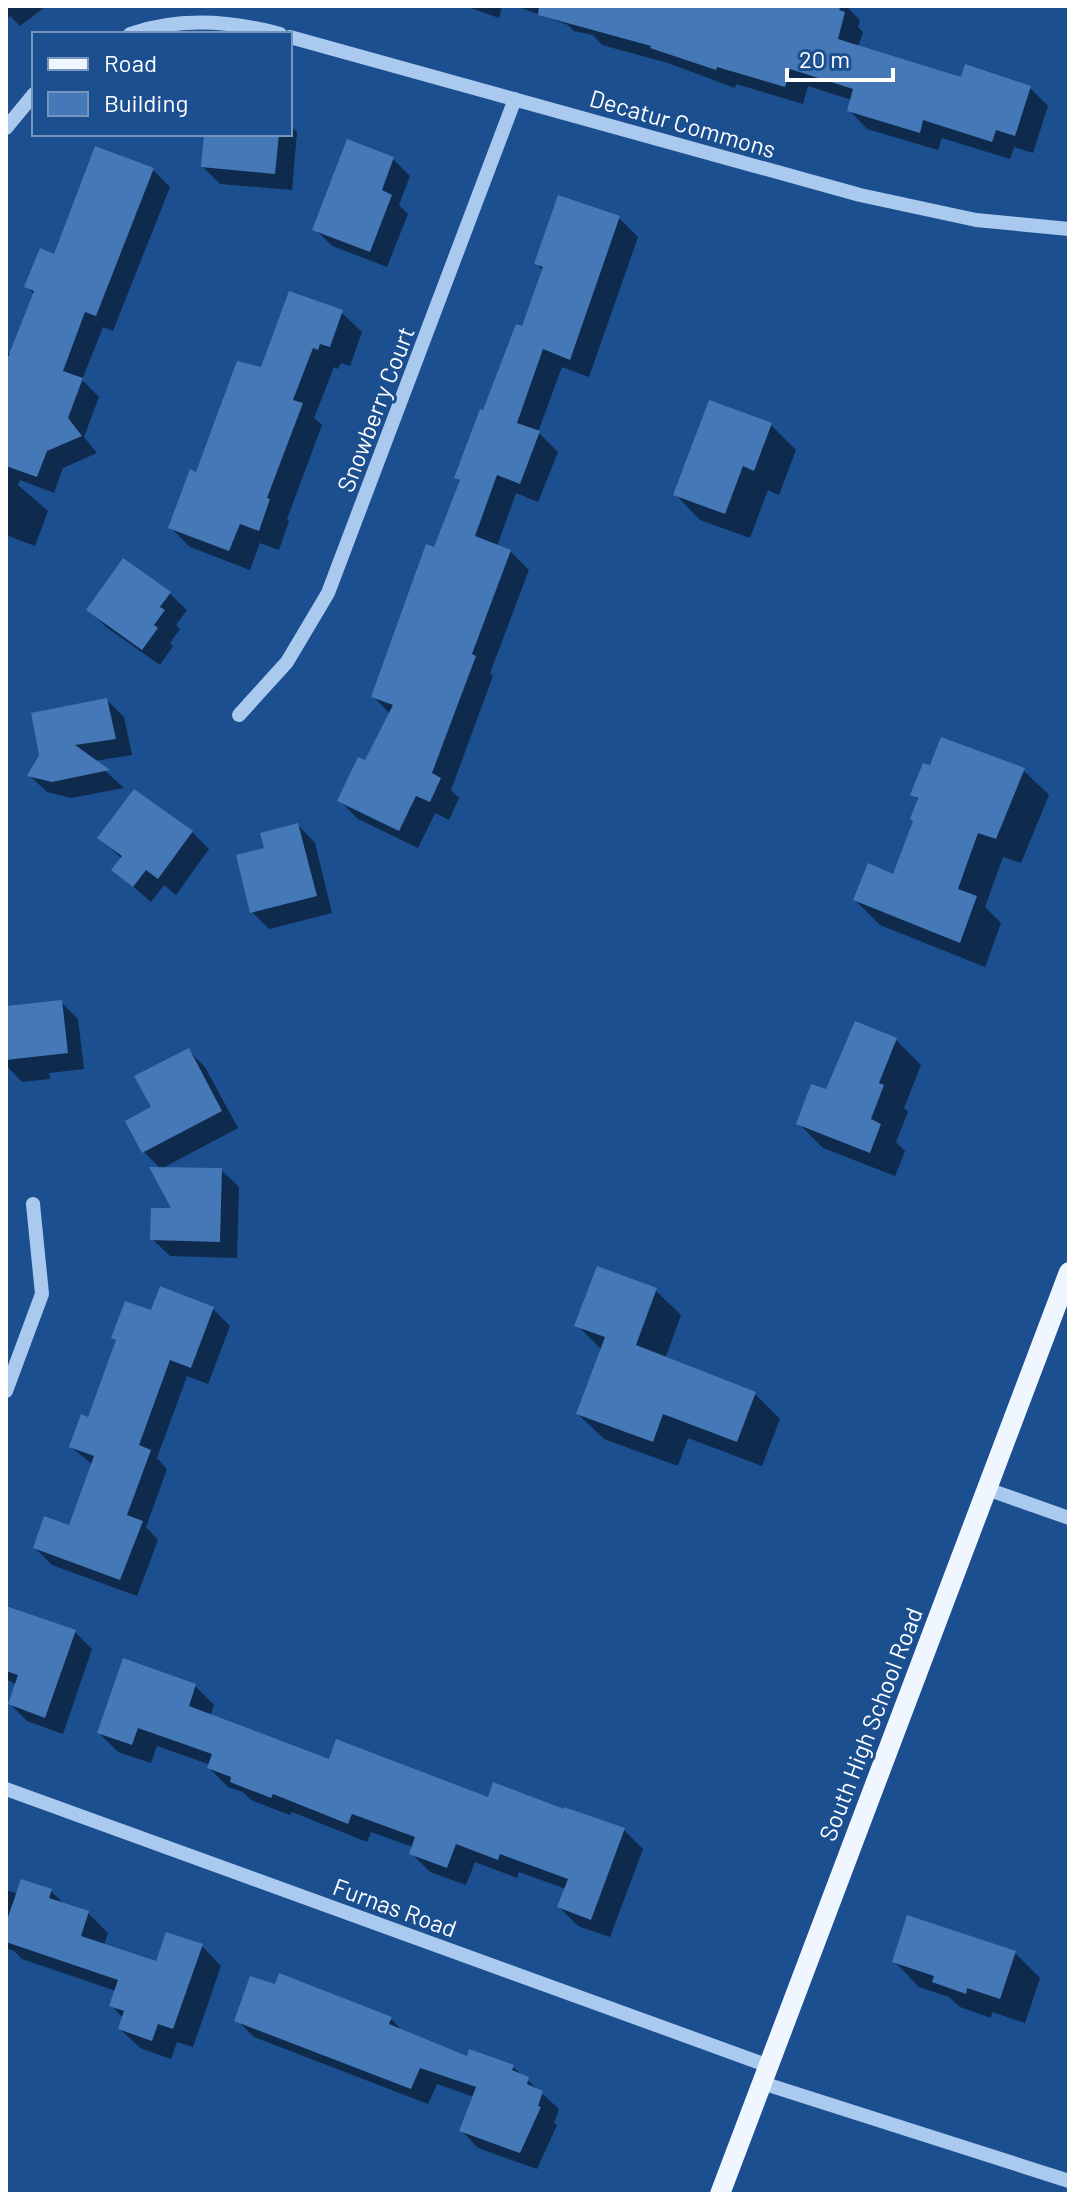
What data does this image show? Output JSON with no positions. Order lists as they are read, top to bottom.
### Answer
{
  "streets": {
    "main road": ["South High School Road"],
    "street": ["Decatur Commons", "Snowberry Court", "Furnas Road"]
  },
  "crossings": [
    ["Decatur Commons", "Snowberry Court"],
    ["South High School Road", "Furnas Road"]
  ],
  "legend": ["Road", "Building"],
  "scale_bar": "20 m"
}
